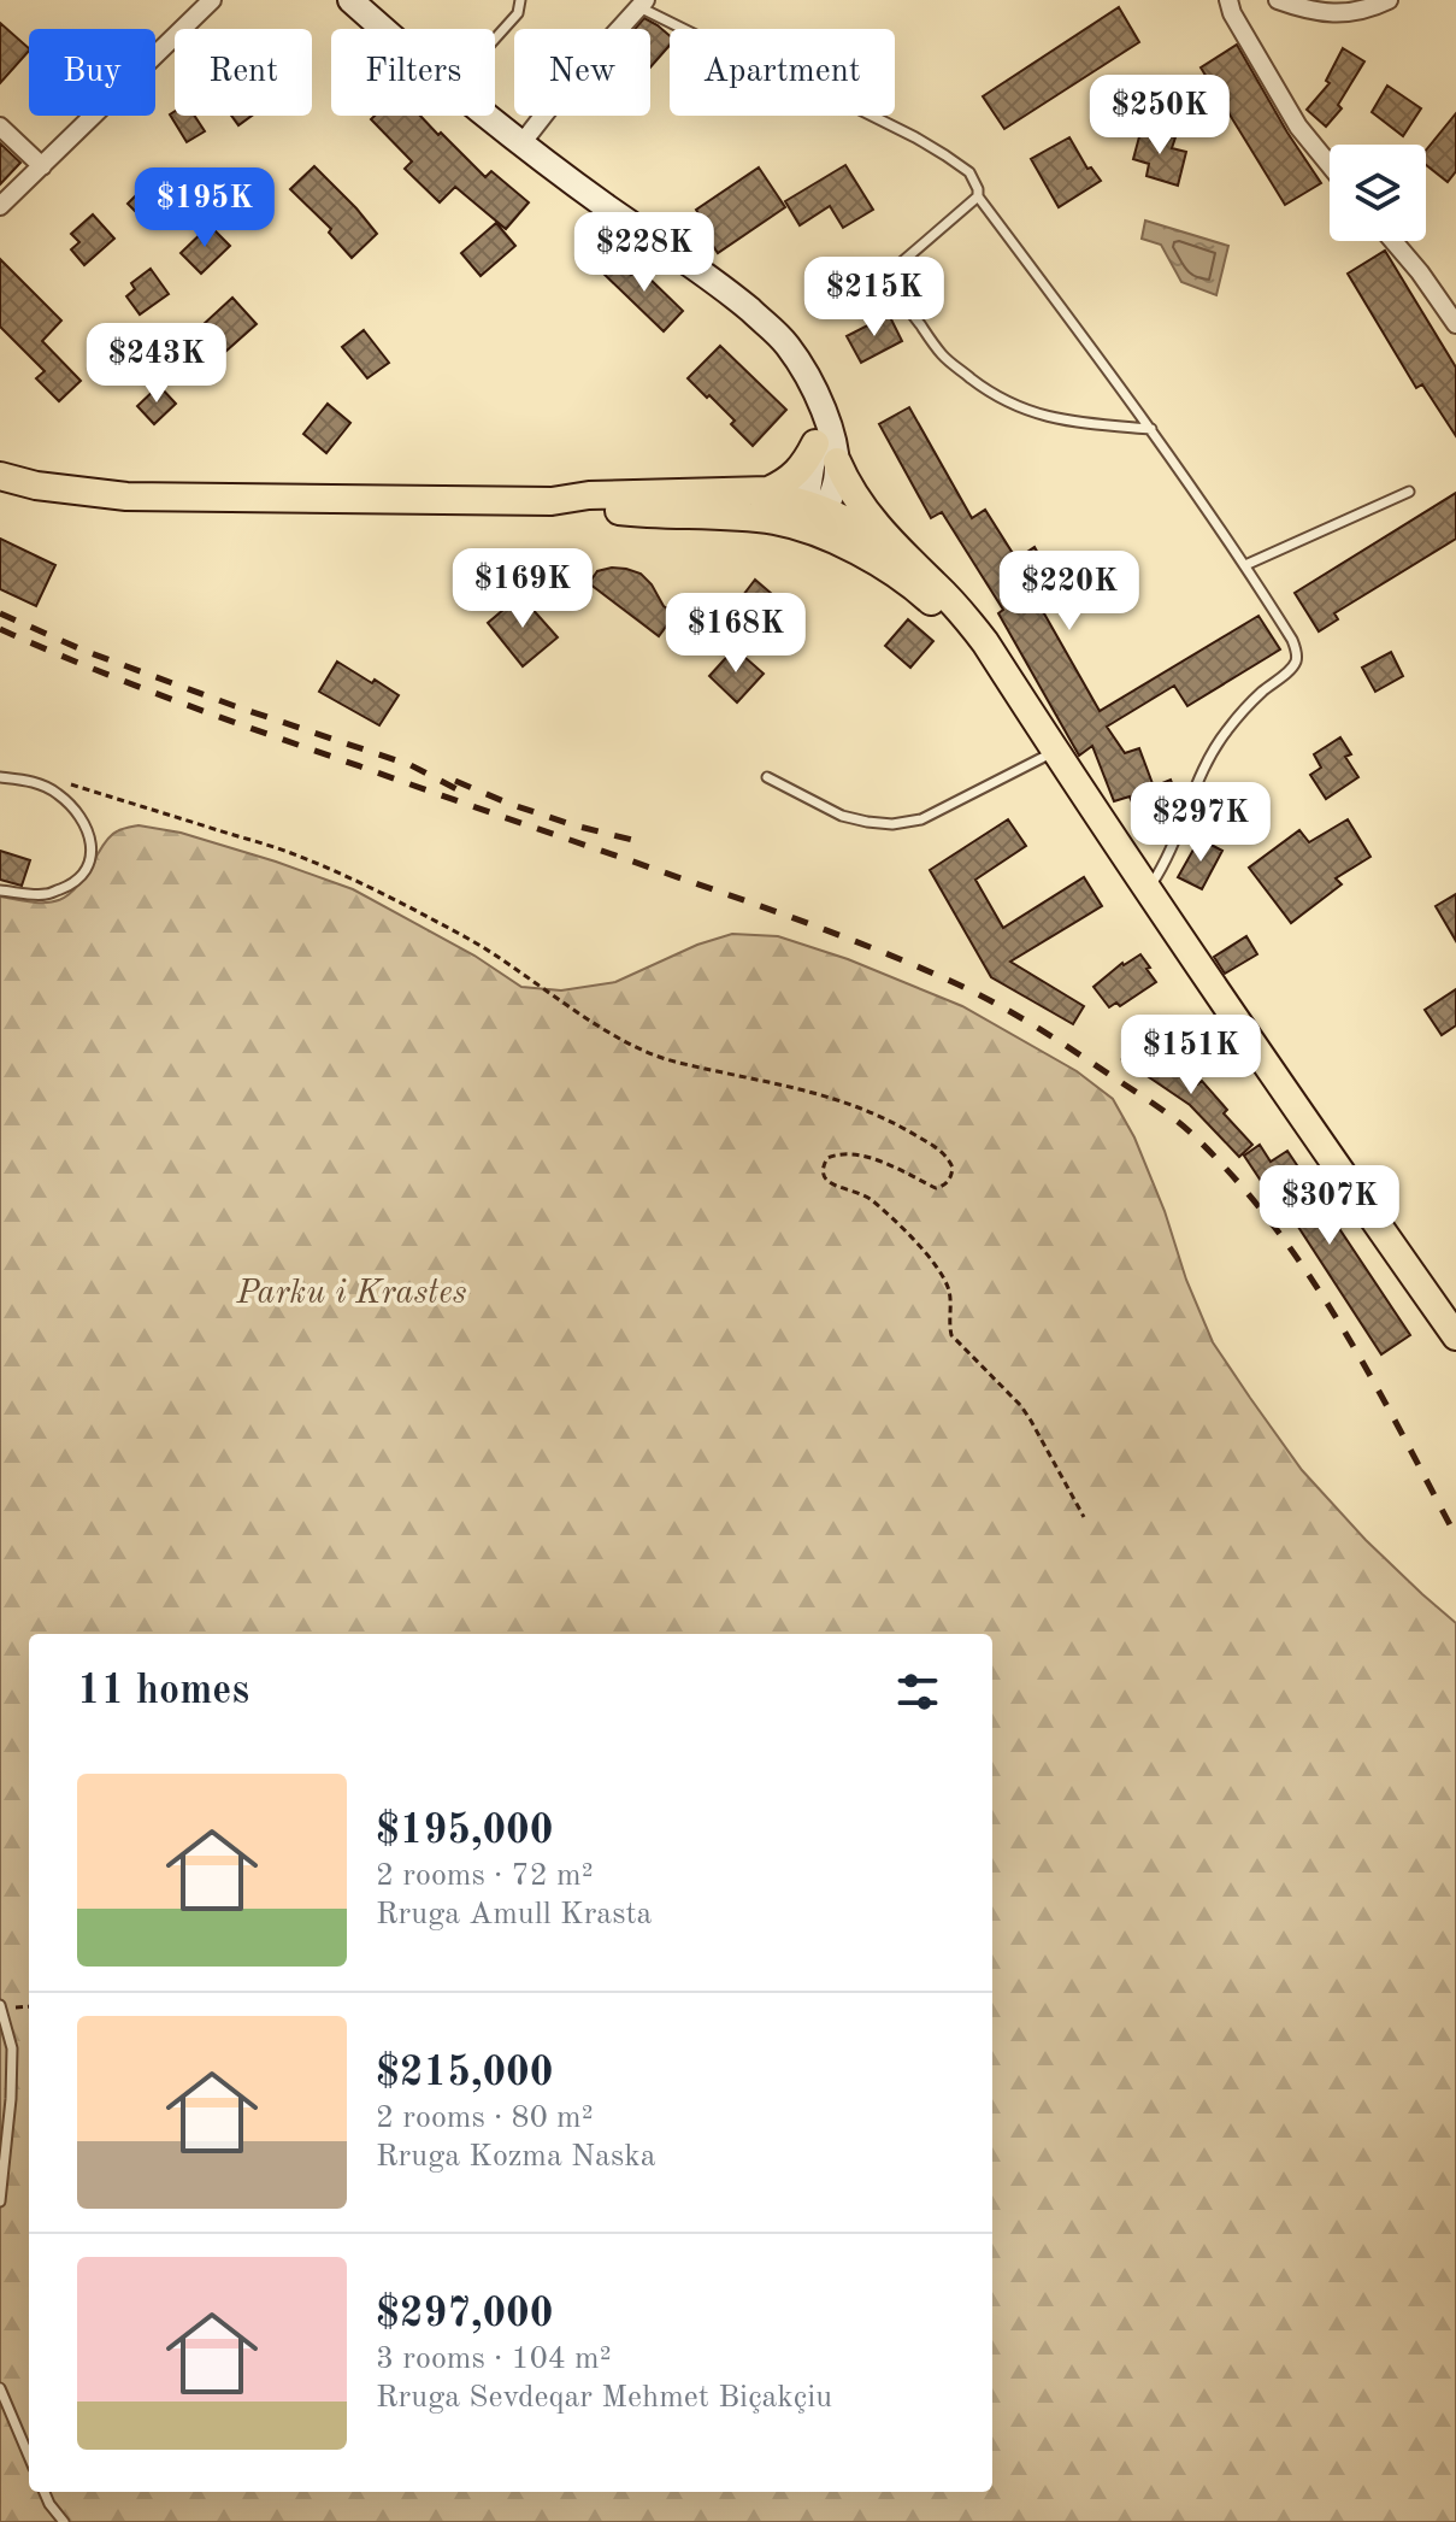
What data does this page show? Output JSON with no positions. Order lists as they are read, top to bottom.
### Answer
{
  "parks": ["Parku i Krastes"],
  "page": {
    "chip": [
      "Buy",
      "Rent",
      "Filters",
      "New",
      "Apartment"
    ],
    "price": [
      "$250K",
      "$195K",
      "$228K",
      "$215K",
      "$243K",
      "$169K",
      "$220K",
      "$168K",
      "$297K",
      "$151K",
      "$307K"
    ],
    "heading": "11 homes",
    "list": [
      {
        "name": "$195,000",
        "note": "2 rooms · 72 m² · Rruga Amull Krasta"
      },
      {
        "name": "$215,000",
        "note": "2 rooms · 80 m² · Rruga Kozma Naska"
      },
      {
        "name": "$297,000",
        "note": "3 rooms · 104 m² · Rruga Sevdeqar Mehmet Biçakçiu"
      }
    ]
  }
}
